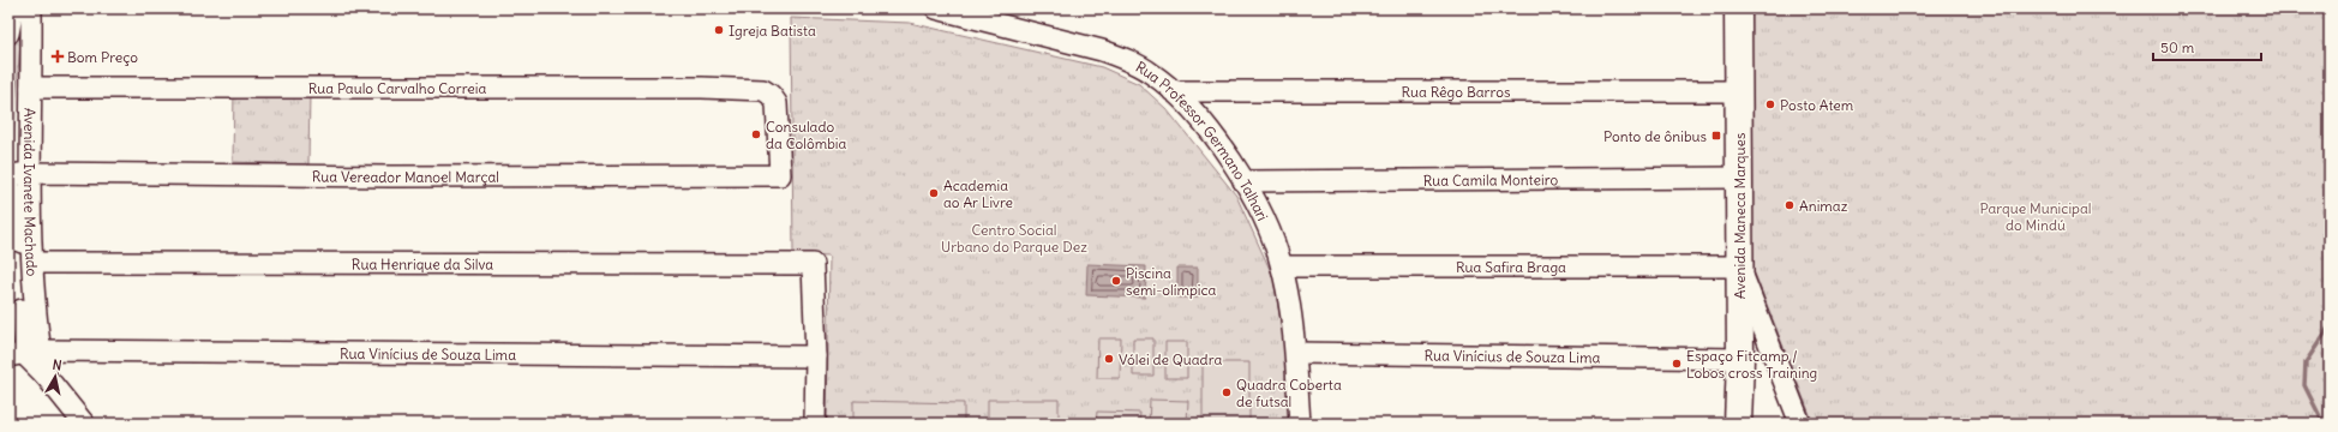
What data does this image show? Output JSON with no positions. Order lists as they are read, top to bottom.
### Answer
{
  "streets": {
    "main road": ["Avenida Maneca Marques"],
    "street": [
      "Rua Paulo Carvalho Correia",
      "Rua Rêgo Barros",
      "Rua Professor Germano Talhari",
      "Rua Vereador Manoel Marçal",
      "Rua Camila Monteiro",
      "Avenida Ivanete Machado",
      "Rua Henrique da Silva",
      "Rua Safira Braga",
      "Rua Vinícius de Souza Lima"
    ]
  },
  "crossings": [
    ["Rua Paulo Carvalho Correia", "Rua Vereador Manoel Marçal"],
    ["Rua Paulo Carvalho Correia", "Avenida Ivanete Machado"],
    ["Rua Rêgo Barros", "Rua Professor Germano Talhari"],
    ["Rua Rêgo Barros", "Avenida Maneca Marques"],
    ["Rua Professor Germano Talhari", "Rua Camila Monteiro"],
    ["Rua Professor Germano Talhari", "Rua Safira Braga"],
    ["Rua Professor Germano Talhari", "Rua Vinícius de Souza Lima"],
    ["Rua Vereador Manoel Marçal", "Avenida Ivanete Machado"],
    ["Rua Camila Monteiro", "Avenida Maneca Marques"],
    ["Avenida Ivanete Machado", "Rua Henrique da Silva"],
    ["Avenida Ivanete Machado", "Rua Vinícius de Souza Lima"],
    ["Avenida Maneca Marques", "Rua Safira Braga"],
    ["Avenida Maneca Marques", "Rua Vinícius de Souza Lima"],
    ["Rua Henrique da Silva", "Rua Vinícius de Souza Lima"]
  ],
  "parks": ["Parque Municipal do Mindú", "Centro Social Urbano do Parque Dez"],
  "places": {
    "other": [
      "Igreja Batista",
      "Posto Atem",
      "Consulado da Colômbia",
      "Academia ao Ar Livre",
      "Animaz",
      "Piscina semi-olímpica",
      "Vólei de Quadra",
      "Espaço Fitcamp / Lobos cross Training",
      "Quadra Coberta de futsal"
    ],
    "health": ["Bom Preço"],
    "transit": ["Ponto de ônibus"]
  },
  "scale_bar": "50 m",
  "north": "top"
}
